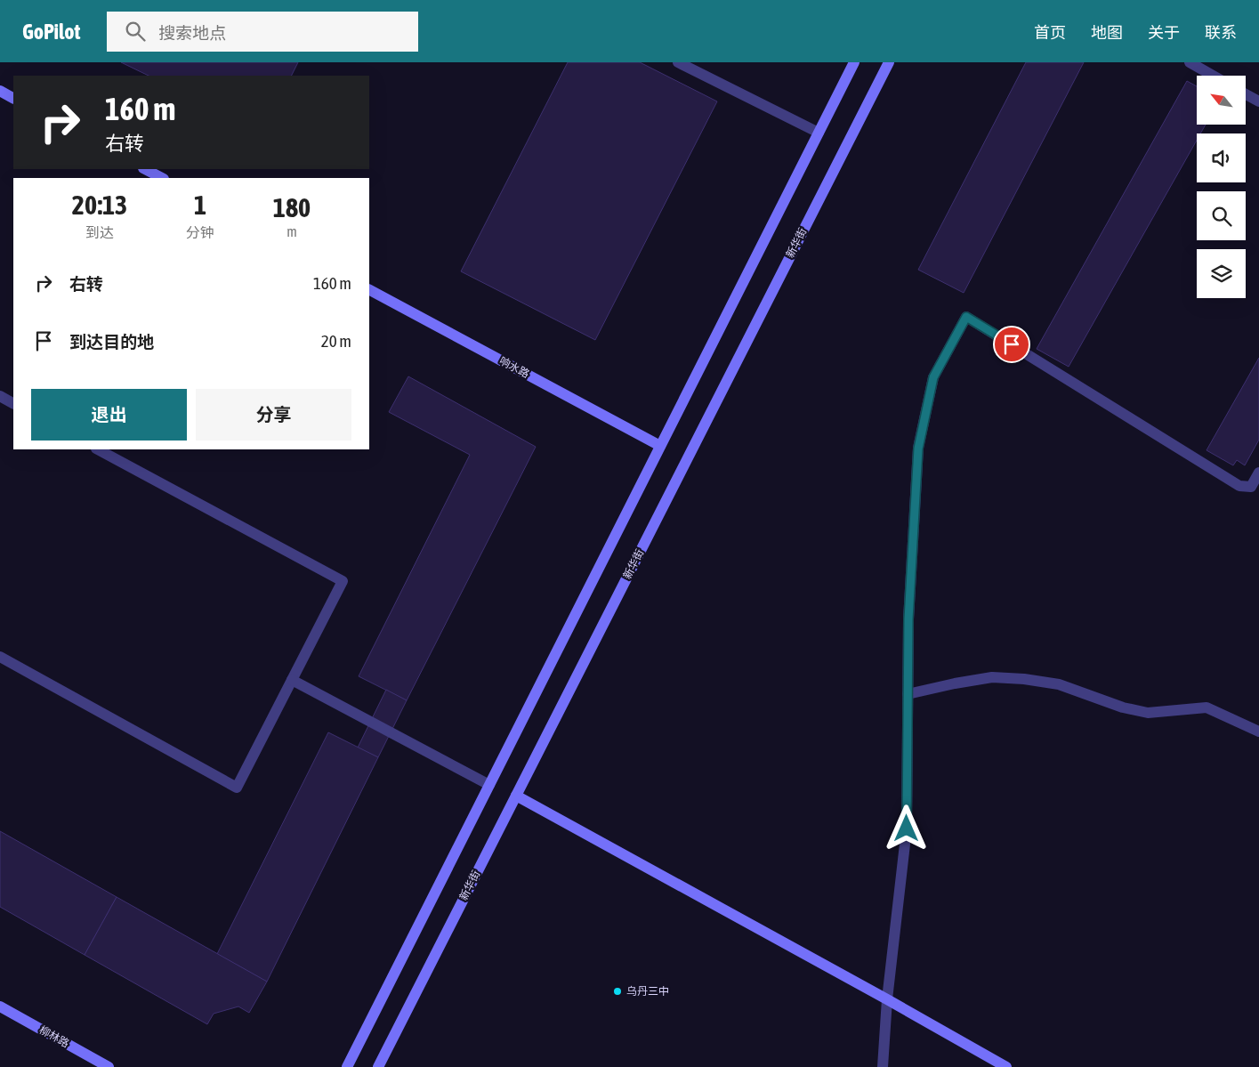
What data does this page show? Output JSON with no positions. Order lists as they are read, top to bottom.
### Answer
{
  "streets": {
    "main road": ["新华街", "响水路", "柳林路"]
  },
  "places": ["乌丹三中"],
  "north": "top left",
  "page": {
    "header": "GoPilot",
    "search": "搜索地点",
    "nav": [
      "首页",
      "地图",
      "关于",
      "联系"
    ],
    "turn": ["160 m", "右转"],
    "eta": [
      "20:13",
      "到达",
      "1",
      "分钟",
      "180",
      "m"
    ],
    "list": [
      {
        "name": "右转",
        "value": "160 m"
      },
      {
        "name": "到达目的地",
        "value": "20 m"
      }
    ],
    "buttons": ["退出", "分享"]
  }
}
